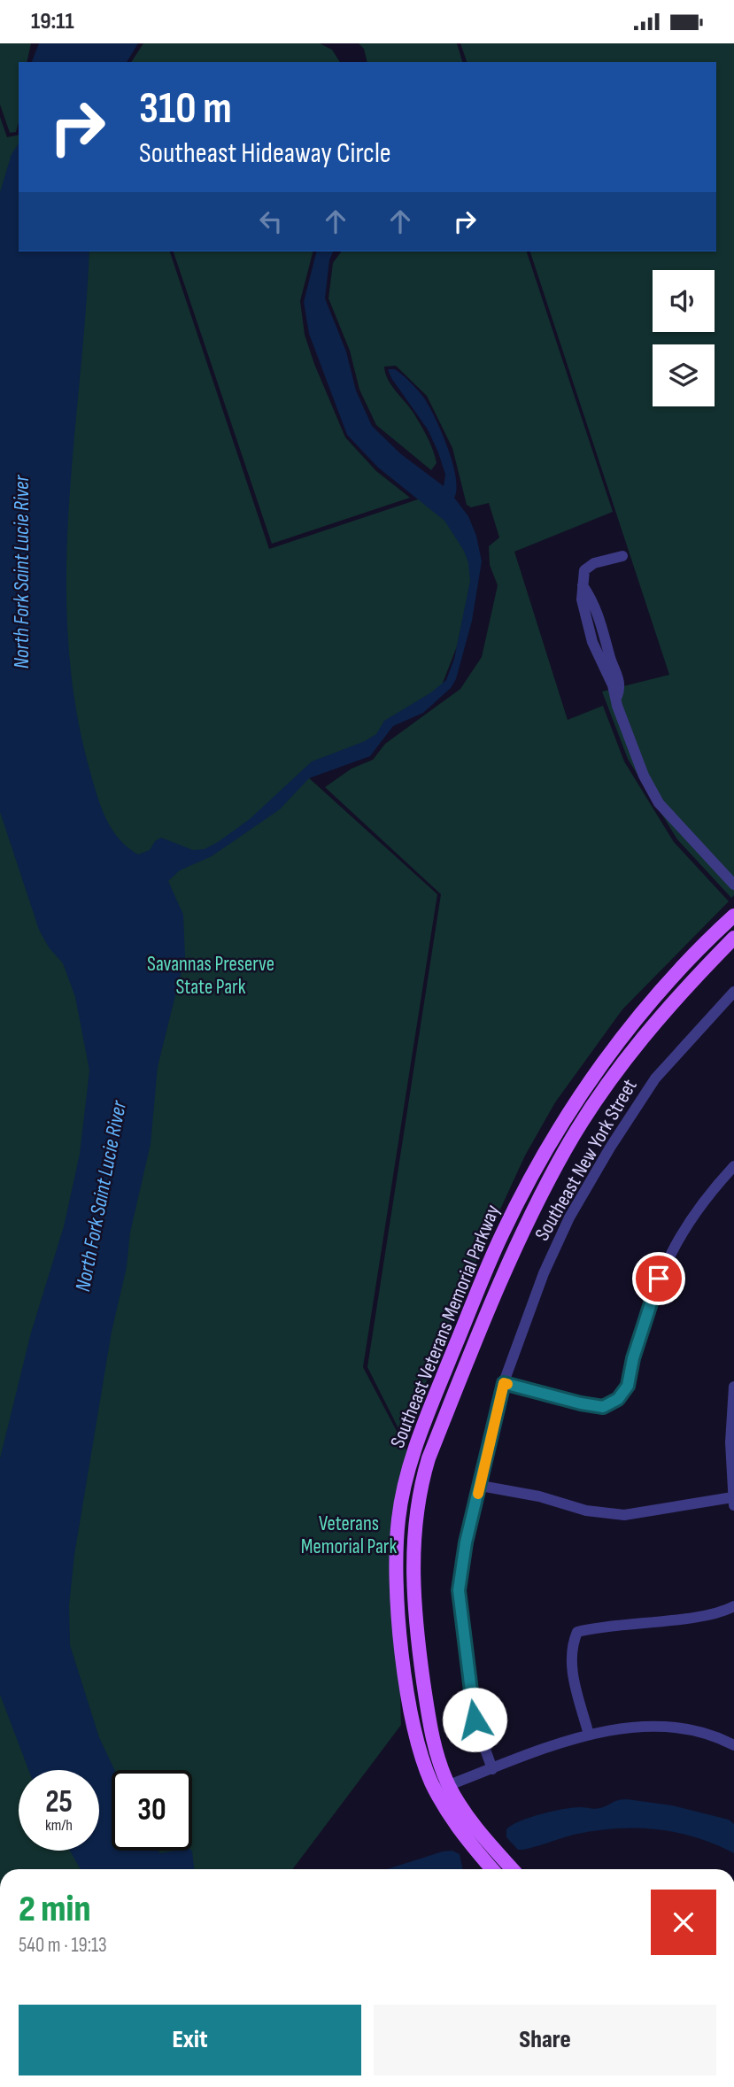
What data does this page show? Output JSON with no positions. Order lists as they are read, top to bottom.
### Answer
{
  "streets": {
    "main road": ["Southeast Veterans Memorial Parkway"],
    "street": ["Southeast New York Street"]
  },
  "water": ["North Fork Saint Lucie River"],
  "parks": ["Savannas Preserve State Park", "Veterans Memorial Park"],
  "page": {
    "status": "19:11",
    "turn": ["310 m", "Southeast Hideaway Circle"],
    "speed": "25 km/h",
    "limit": "30",
    "heading": ["2 min", "540 m · 19:13"],
    "buttons": ["Exit", "Share"]
  }
}
